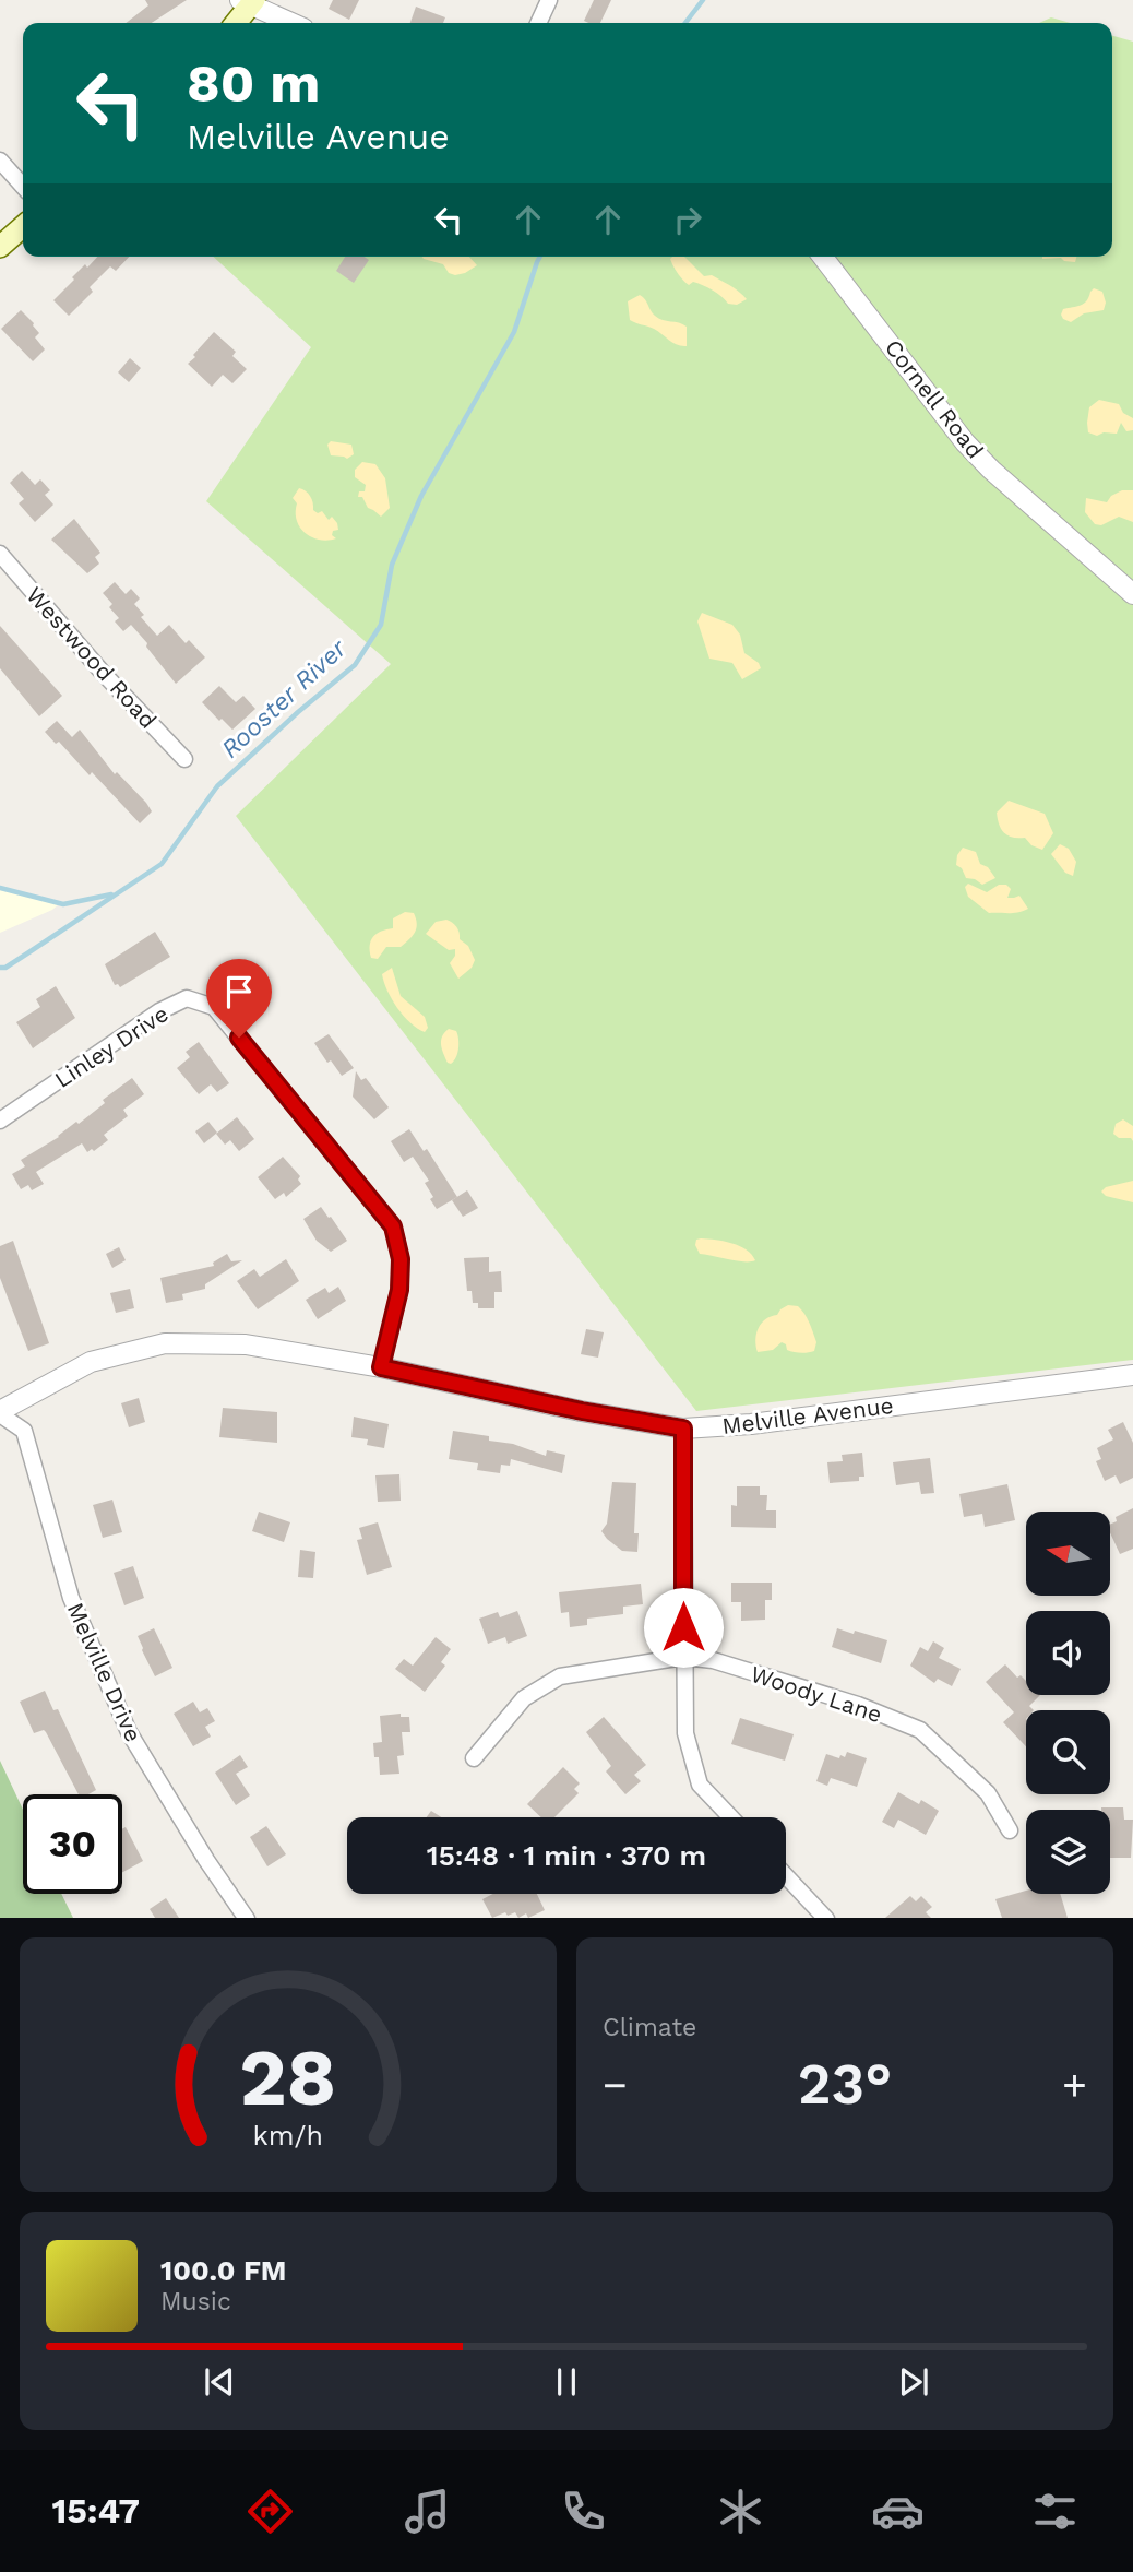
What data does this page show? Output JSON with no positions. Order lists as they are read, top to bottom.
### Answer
{
  "streets": {
    "street": [
      "Cornell Road",
      "Westwood Road",
      "Linley Drive",
      "Melville Avenue",
      "Melville Drive",
      "Woody Lane"
    ]
  },
  "crossings": [
    ["Linley Drive", "Melville Avenue"],
    ["Melville Avenue", "Melville Drive"]
  ],
  "water": ["Rooster River"],
  "north": "left",
  "page": {
    "turn": ["80 m", "Melville Avenue"],
    "limit": "30",
    "trip": "15:48 · 1 min · 370 m",
    "tile": "Climate",
    "heat": ["−", "23°", "+"],
    "song": ["100.0 FM", "Music"],
    "tabs": "15:47",
    "gauge": ["28", "km/h"]
  }
}
